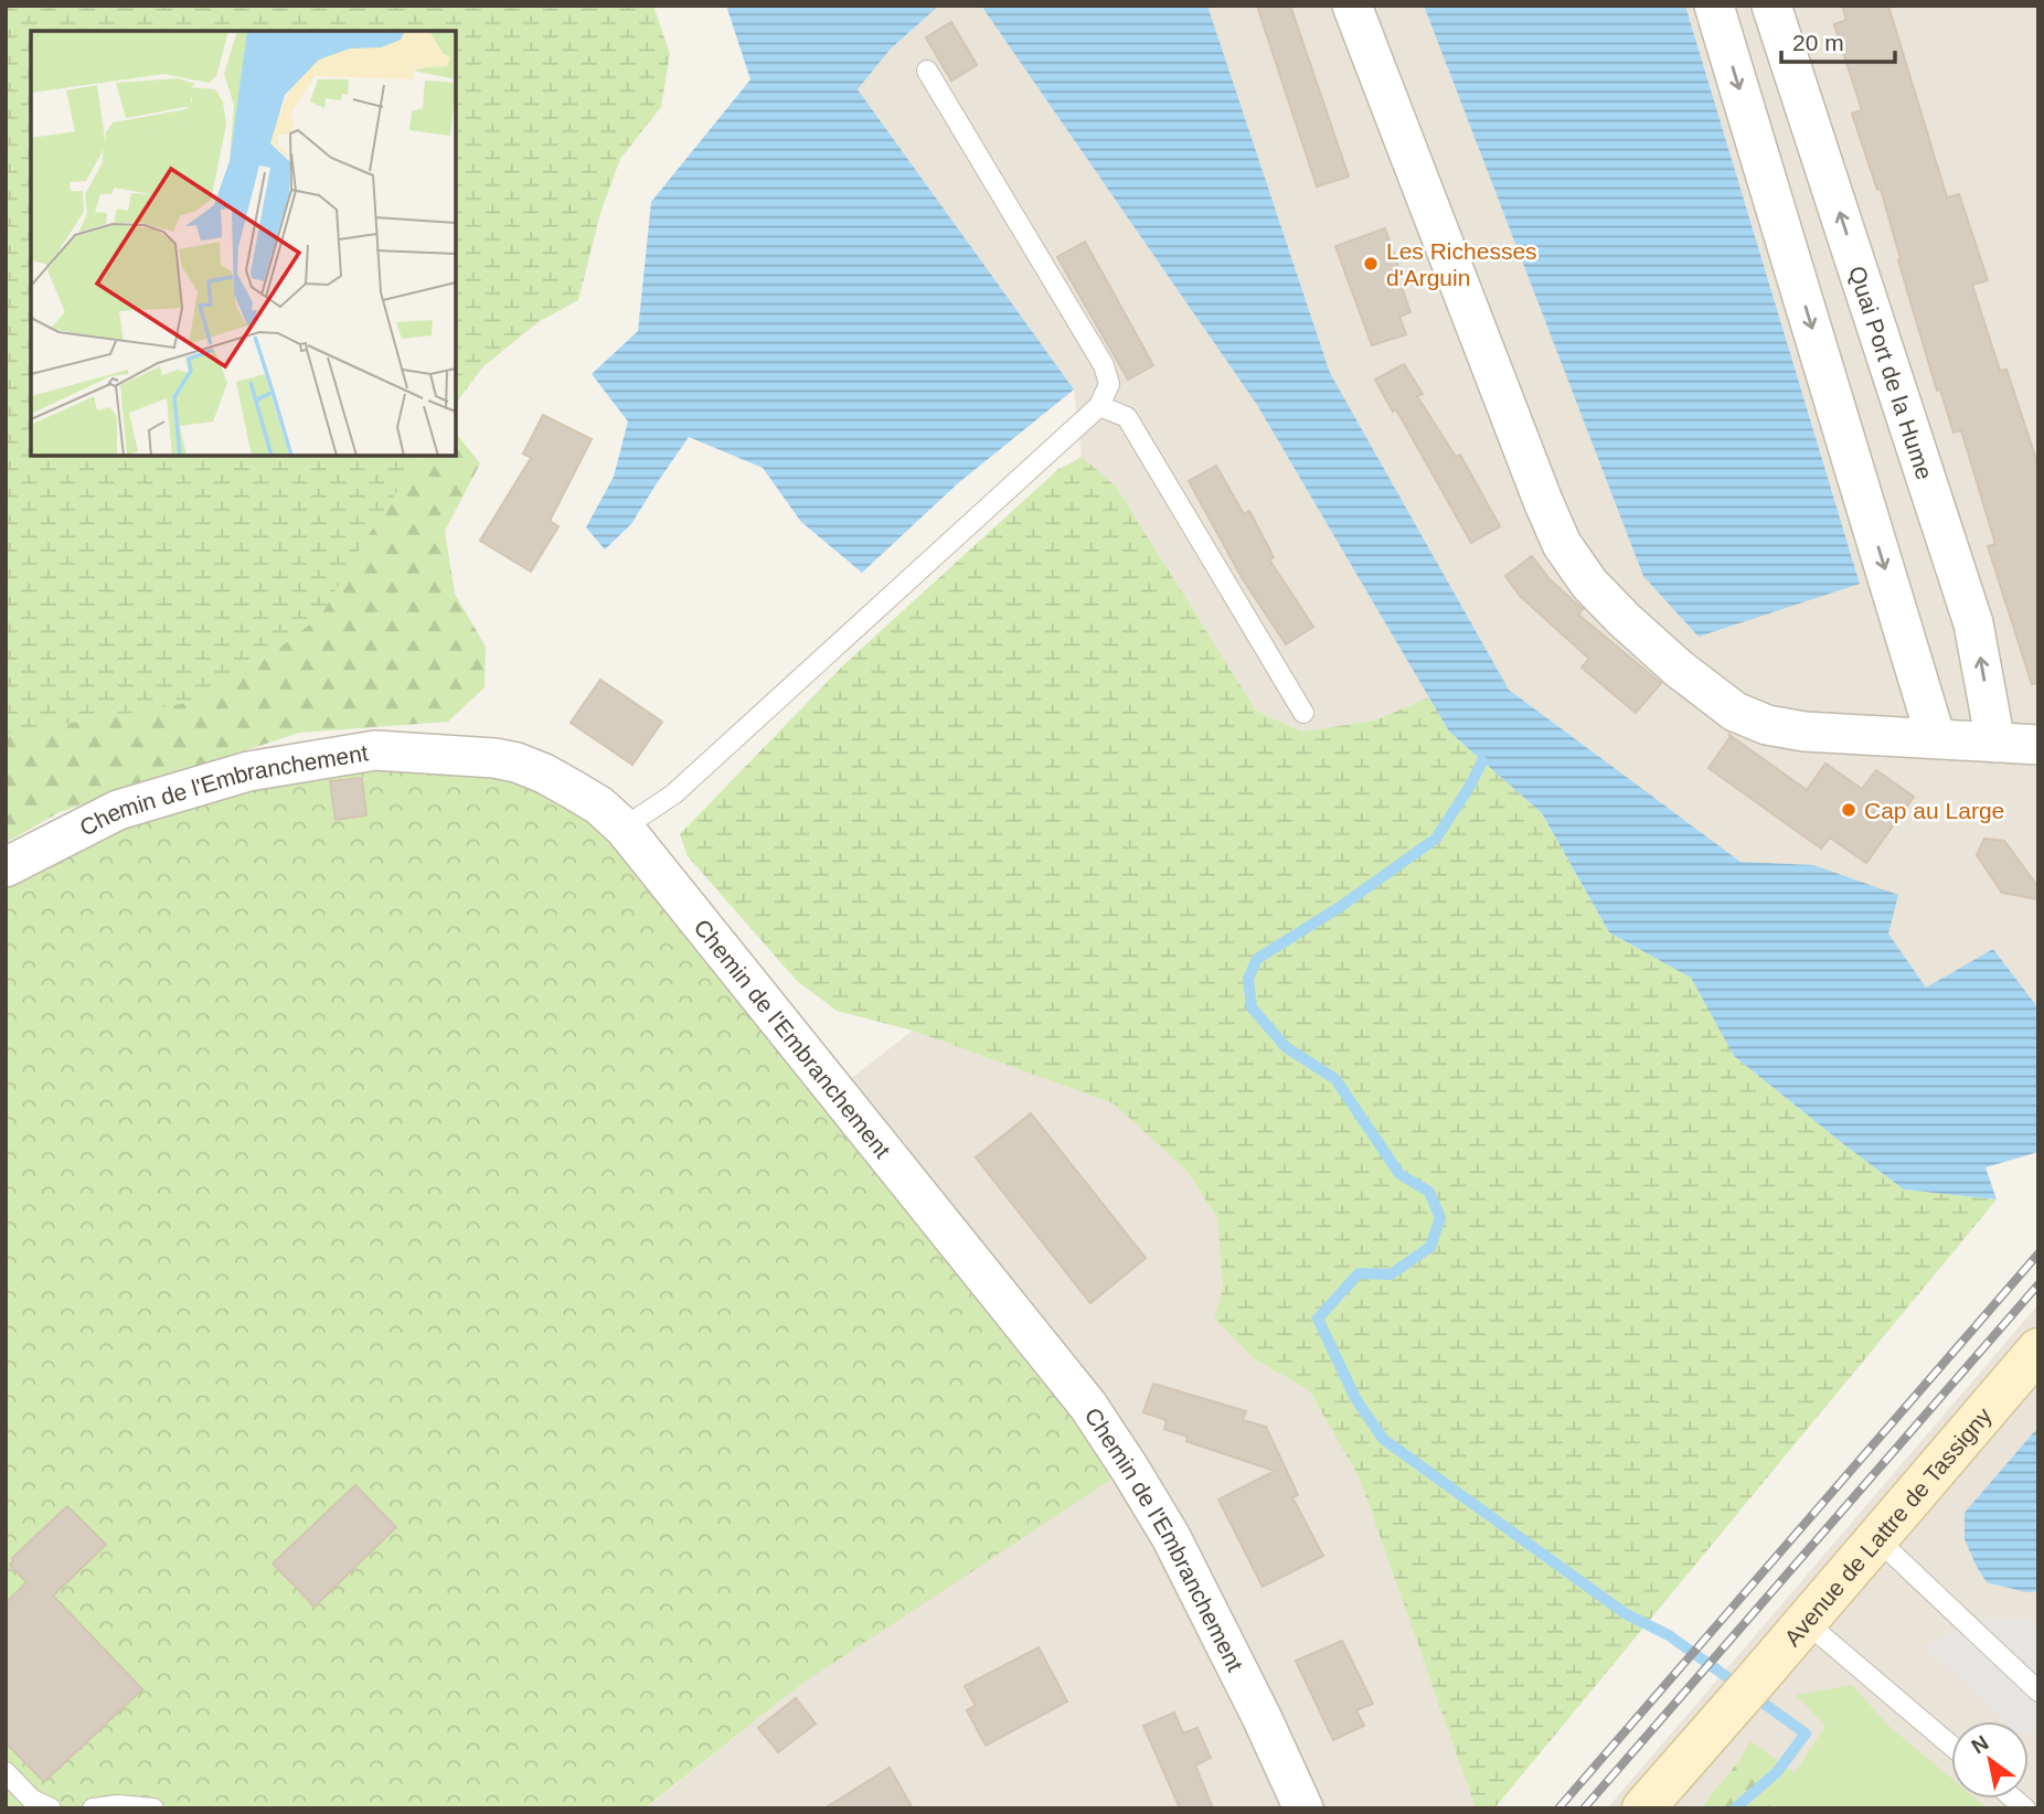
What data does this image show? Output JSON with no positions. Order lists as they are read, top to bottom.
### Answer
{
  "streets": {
    "main road": ["Avenue de Lattre de Tassigny"],
    "street": ["Quai Port de la Hume", "Chemin de l'Embranchement"]
  },
  "places": ["Les Richesses d'Arguin", "Cap au Large"],
  "scale_bar": "20 m",
  "north": "top left"
}
